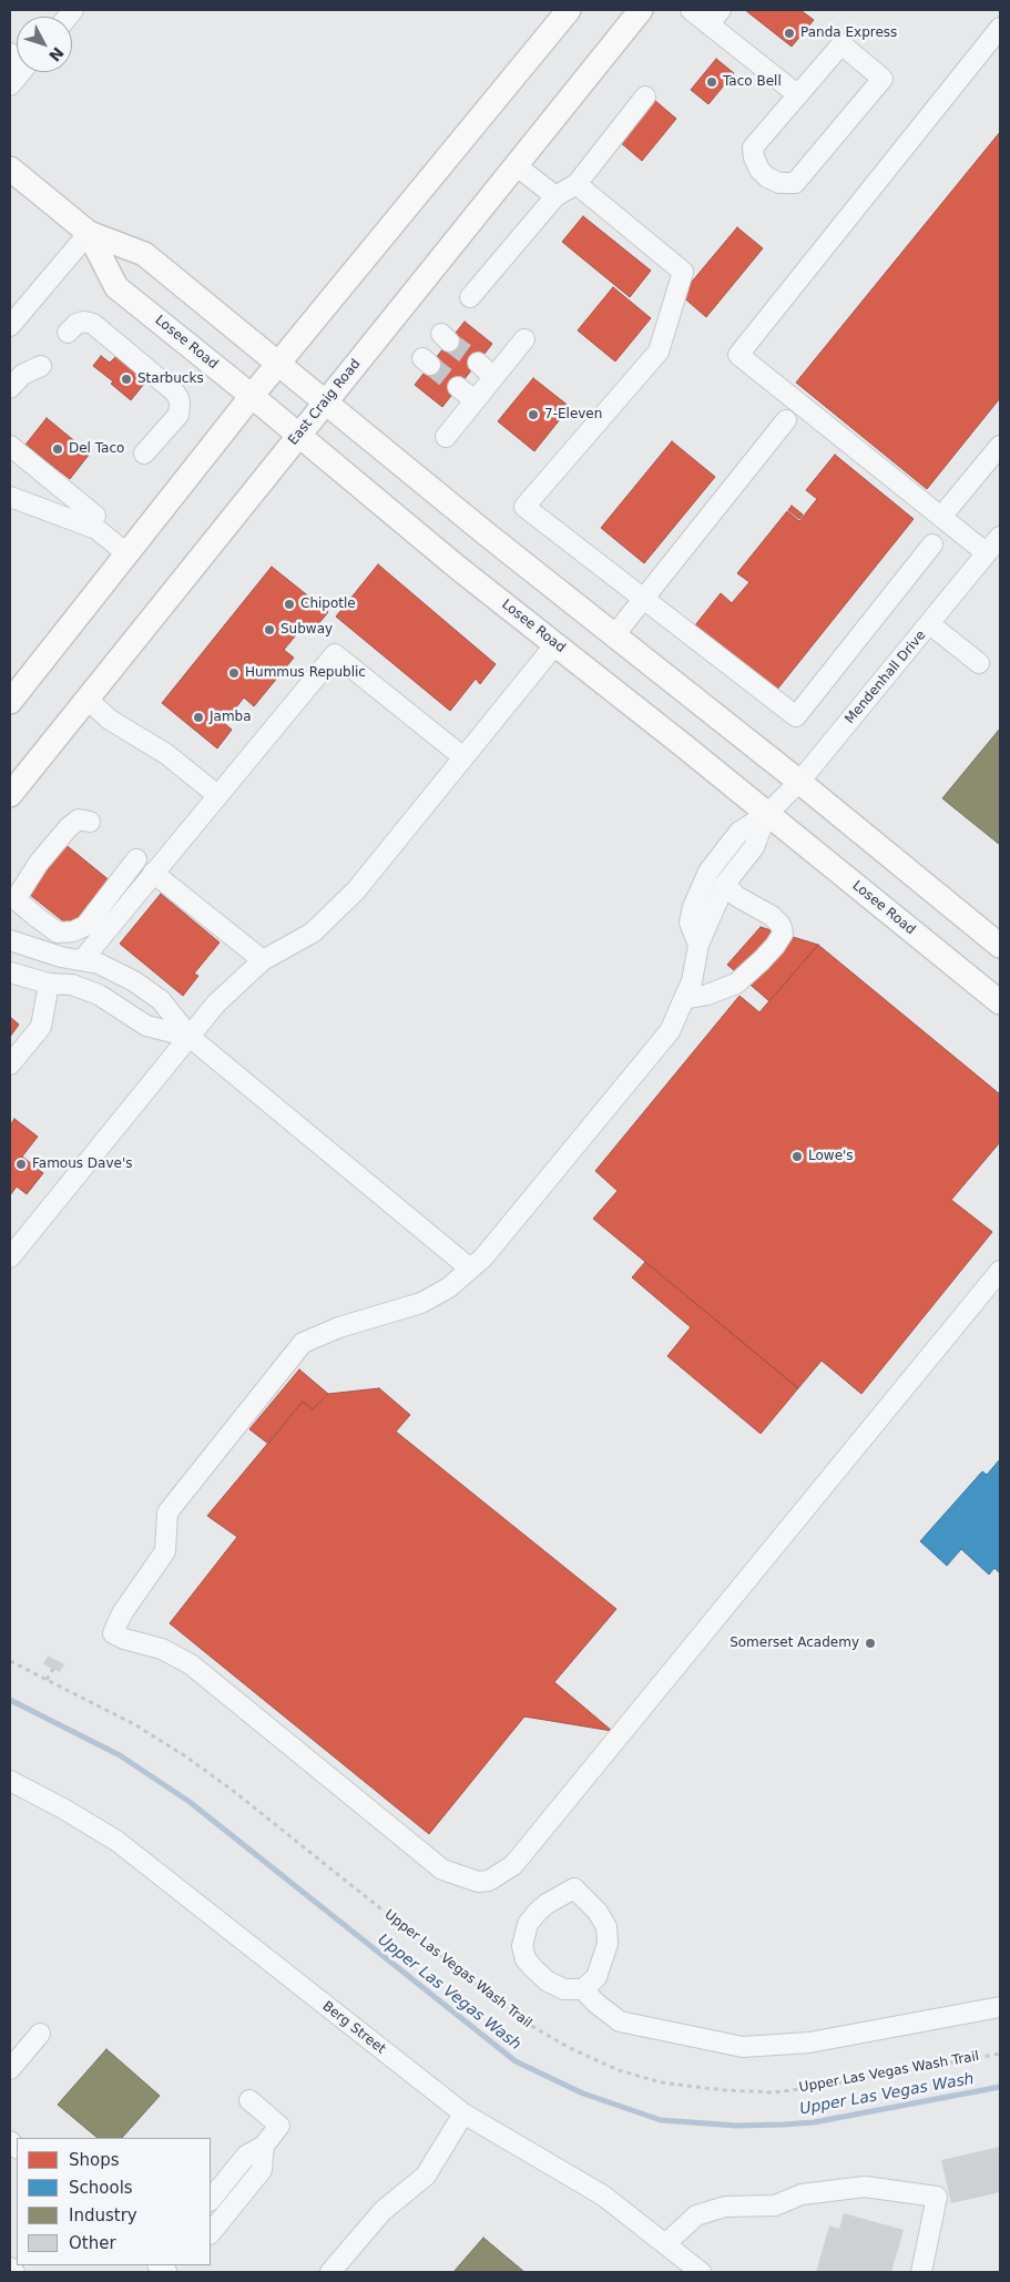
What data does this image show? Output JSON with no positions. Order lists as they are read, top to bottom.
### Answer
{
  "streets": {
    "main road": ["Losee Road", "East Craig Road"],
    "street": ["Mendenhall Drive", "Berg Street"],
    "path": ["Upper Las Vegas Wash Trail"]
  },
  "crossings": [
    ["Losee Road", "East Craig Road"],
    ["Losee Road", "Mendenhall Drive"]
  ],
  "water": ["Upper Las Vegas Wash"],
  "places": [
    "Panda Express",
    "Taco Bell",
    "Starbucks",
    "7-Eleven",
    "Del Taco",
    "Chipotle",
    "Subway",
    "Hummus Republic",
    "Jamba",
    "Lowe's",
    "Famous Dave's",
    "Somerset Academy"
  ],
  "legend": [
    "Shops",
    "Schools",
    "Industry",
    "Other"
  ],
  "north": "bottom right"
}
